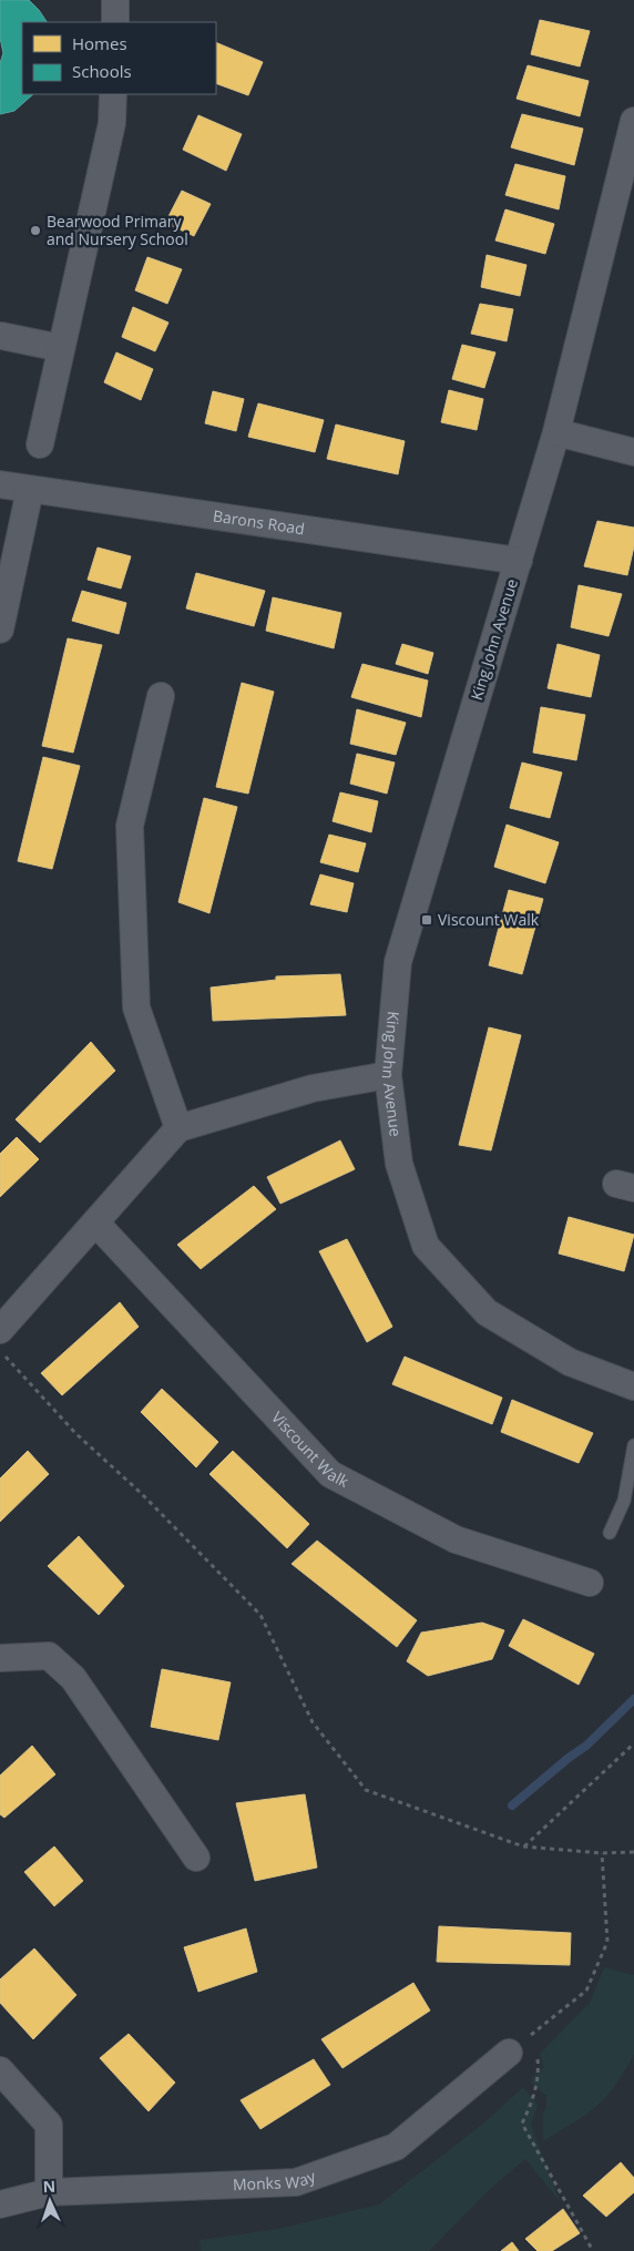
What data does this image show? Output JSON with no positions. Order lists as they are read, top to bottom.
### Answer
{
  "streets": {
    "street": [
      "Barons Road",
      "King John Avenue",
      "Viscount Walk",
      "Monks Way"
    ]
  },
  "crossings": [
    ["Barons Road", "King John Avenue"]
  ],
  "places": {
    "other": ["Bearwood Primary and Nursery School"],
    "transit": ["Viscount Walk"]
  },
  "legend": ["Homes", "Schools"],
  "north": "top"
}
